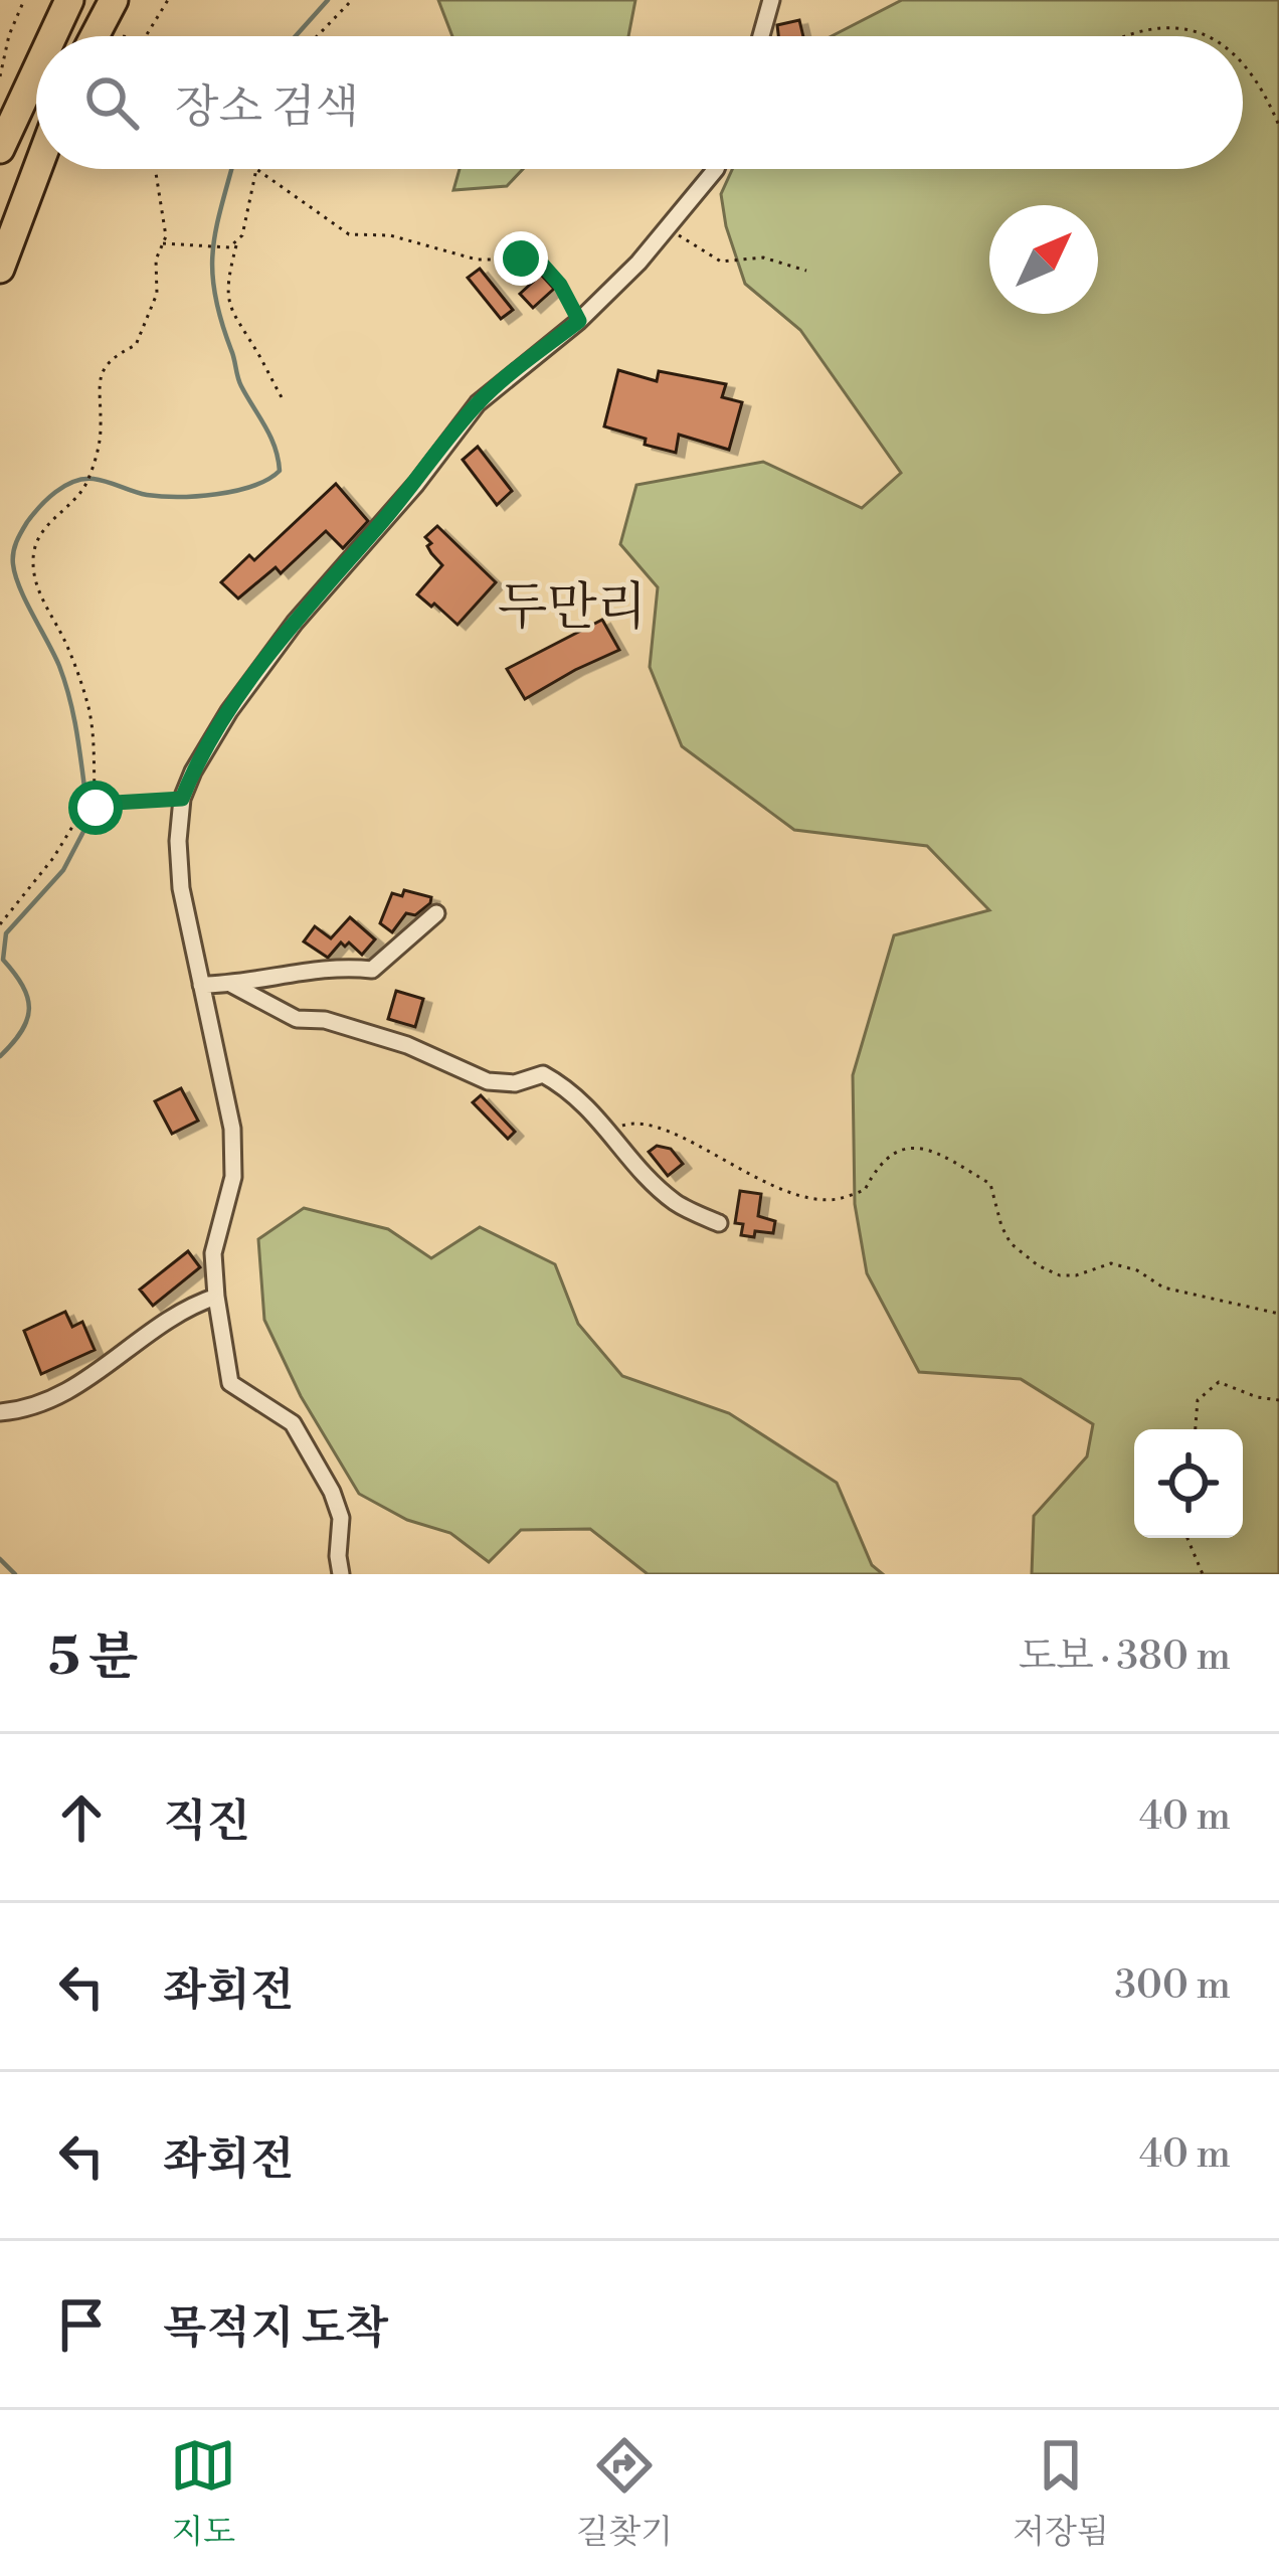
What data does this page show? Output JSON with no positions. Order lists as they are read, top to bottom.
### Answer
{
  "districts": ["두만리"],
  "north": "top right",
  "page": {
    "search": "장소 검색",
    "heading": ["5 분", "도보 · 380 m"],
    "list": [
      ["직진", "40 m"],
      ["좌회전", "300 m"],
      ["좌회전", "40 m"],
      "목적지 도착"
    ],
    "nav": ["지도", "길찾기", "저장됨"]
  }
}
